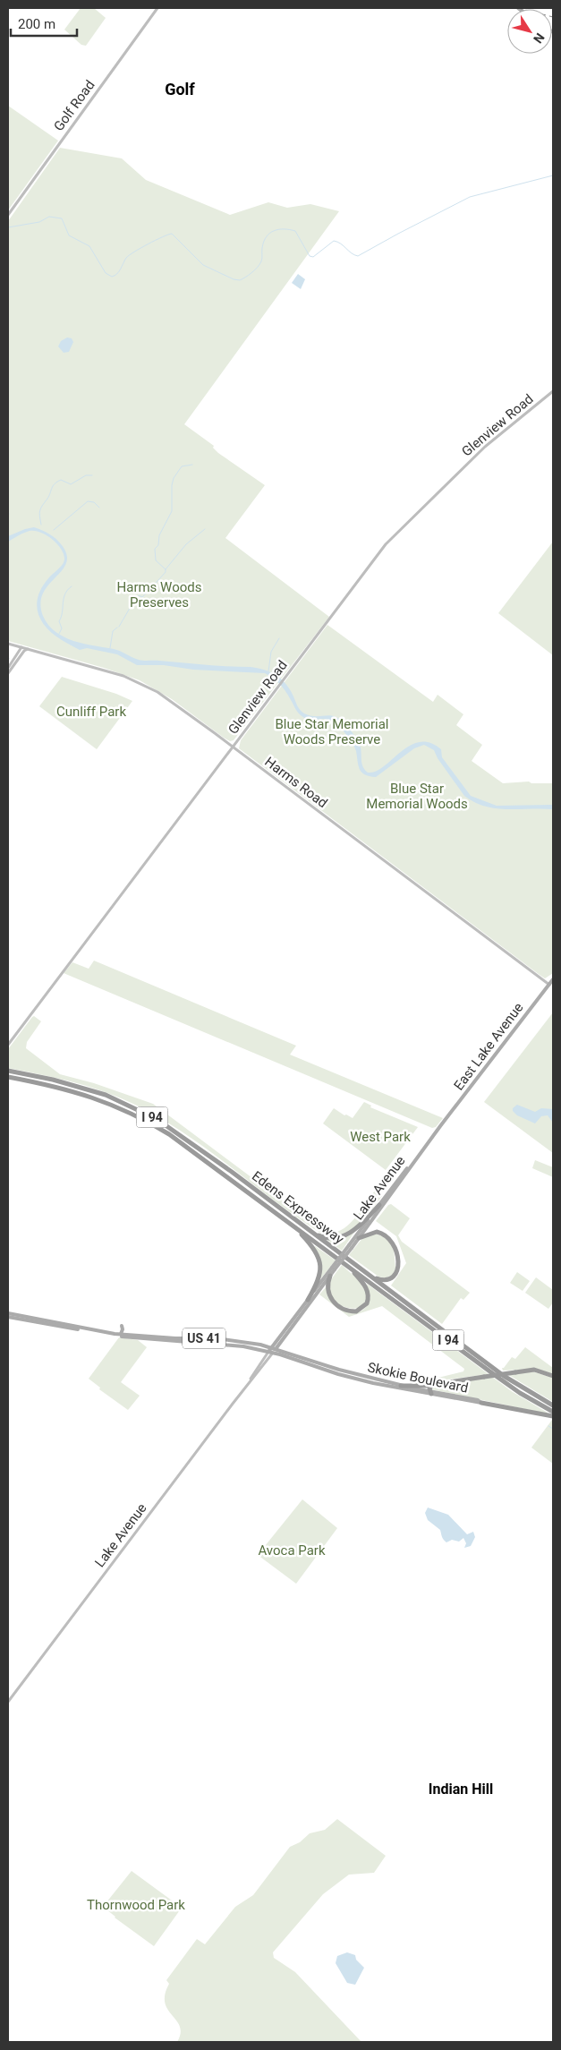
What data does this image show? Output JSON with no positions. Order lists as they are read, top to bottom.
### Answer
{
  "streets": {
    "highway": ["I 94", "Edens Expressway", "US 41"],
    "main road": [
      "Golf Road",
      "Glenview Road",
      "Harms Road",
      "East Lake Avenue",
      "Lake Avenue",
      "Skokie Boulevard"
    ]
  },
  "crossings": [
    ["Glenview Road", "Harms Road"],
    ["Harms Road", "East Lake Avenue"],
    ["East Lake Avenue", "Lake Avenue"],
    ["Lake Avenue", "Skokie Boulevard"],
    ["US 41", "Skokie Boulevard"]
  ],
  "districts": ["Golf", "Indian Hill"],
  "parks": [
    "Harms Woods Preserves",
    "Cunliff Park",
    "Blue Star Memorial Woods Preserve",
    "Blue Star Memorial Woods",
    "West Park",
    "Avoca Park",
    "Thornwood Park"
  ],
  "scale_bar": "200 m",
  "north": "bottom right"
}
